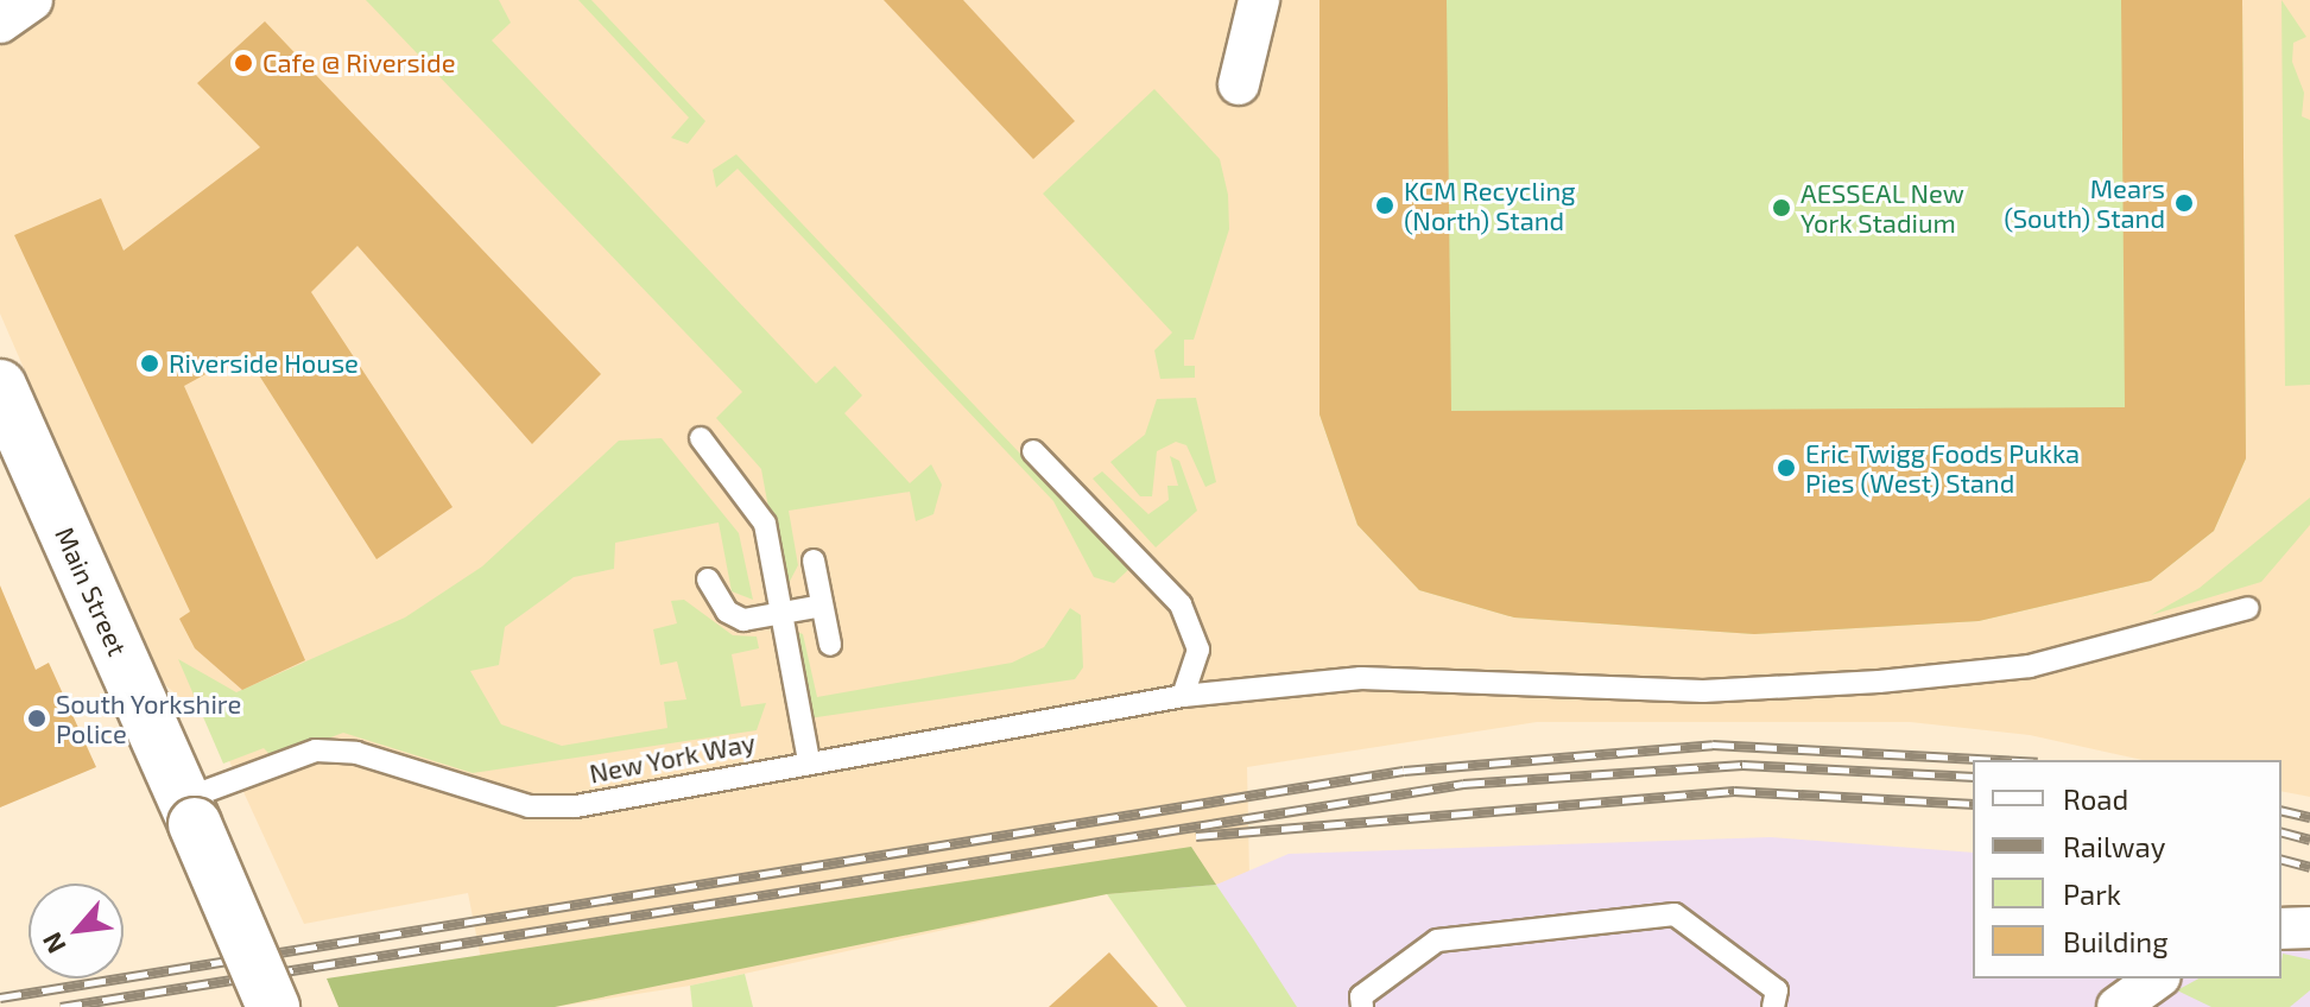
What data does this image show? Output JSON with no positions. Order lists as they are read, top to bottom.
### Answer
{
  "streets": {
    "street": ["Main Street"],
    "lane": ["New York Way"]
  },
  "crossings": [
    ["Main Street", "New York Way"]
  ],
  "places": [
    "Cafe @ Riverside",
    "Mears (South) Stand",
    "KCM Recycling (North) Stand",
    "AESSEAL New York Stadium",
    "Riverside House",
    "Eric Twigg Foods Pukka Pies (West) Stand",
    "South Yorkshire Police"
  ],
  "legend": [
    "Road",
    "Railway",
    "Park",
    "Building"
  ],
  "north": "bottom left"
}
